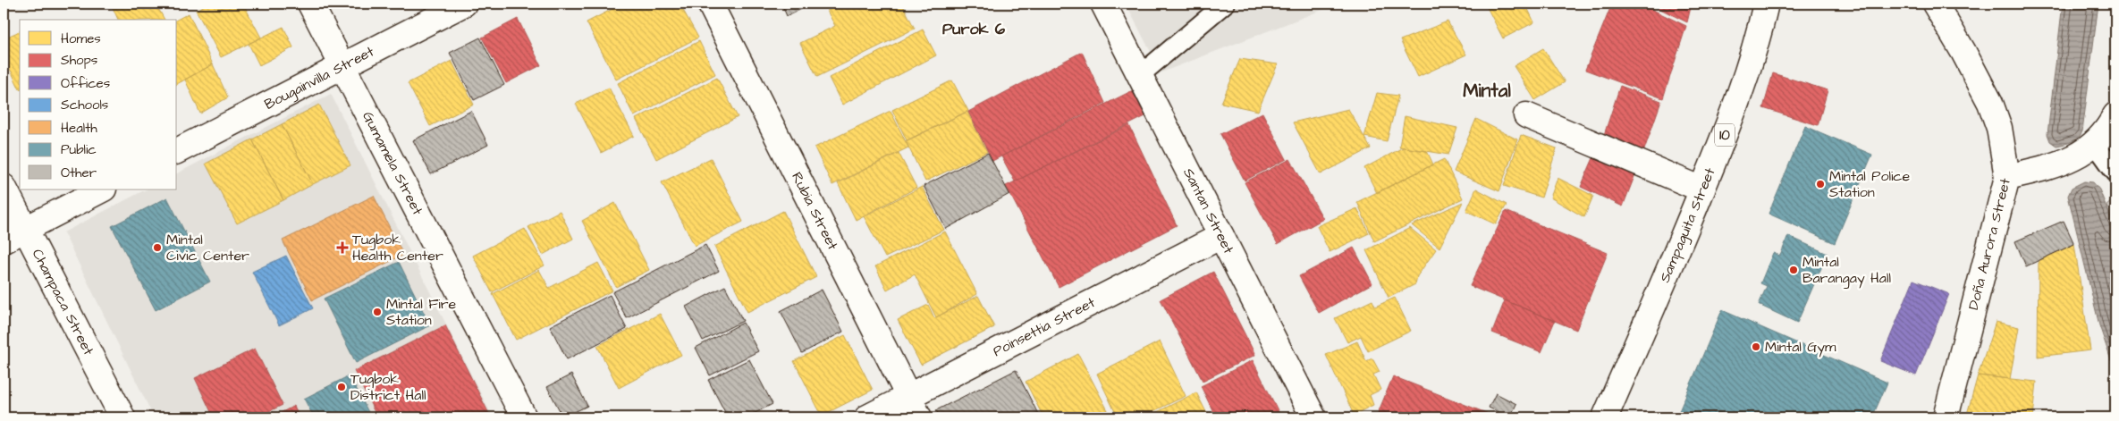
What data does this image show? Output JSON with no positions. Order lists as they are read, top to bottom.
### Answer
{
  "streets": {
    "main road": [
      "Bougainvilla Street",
      "10",
      "Gumamela Street",
      "Rubia Street",
      "Santan Street",
      "Sampaguita Street",
      "Doña Aurora Street",
      "Champaca Street",
      "Poinsettia Street"
    ]
  },
  "crossings": [
    ["Bougainvilla Street", "Gumamela Street"],
    ["Rubia Street", "Poinsettia Street"],
    ["Santan Street", "Poinsettia Street"]
  ],
  "districts": ["Purok 6", "Mintal"],
  "places": {
    "other": [
      "Mintal Police Station",
      "Mintal Civic Center",
      "Mintal Barangay Hall",
      "Mintal Fire Station",
      "Mintal Gym",
      "Tugbok District Hall"
    ],
    "health": ["Tugbok Health Center"]
  },
  "legend": [
    "Homes",
    "Shops",
    "Offices",
    "Schools",
    "Health",
    "Public",
    "Other"
  ]
}
